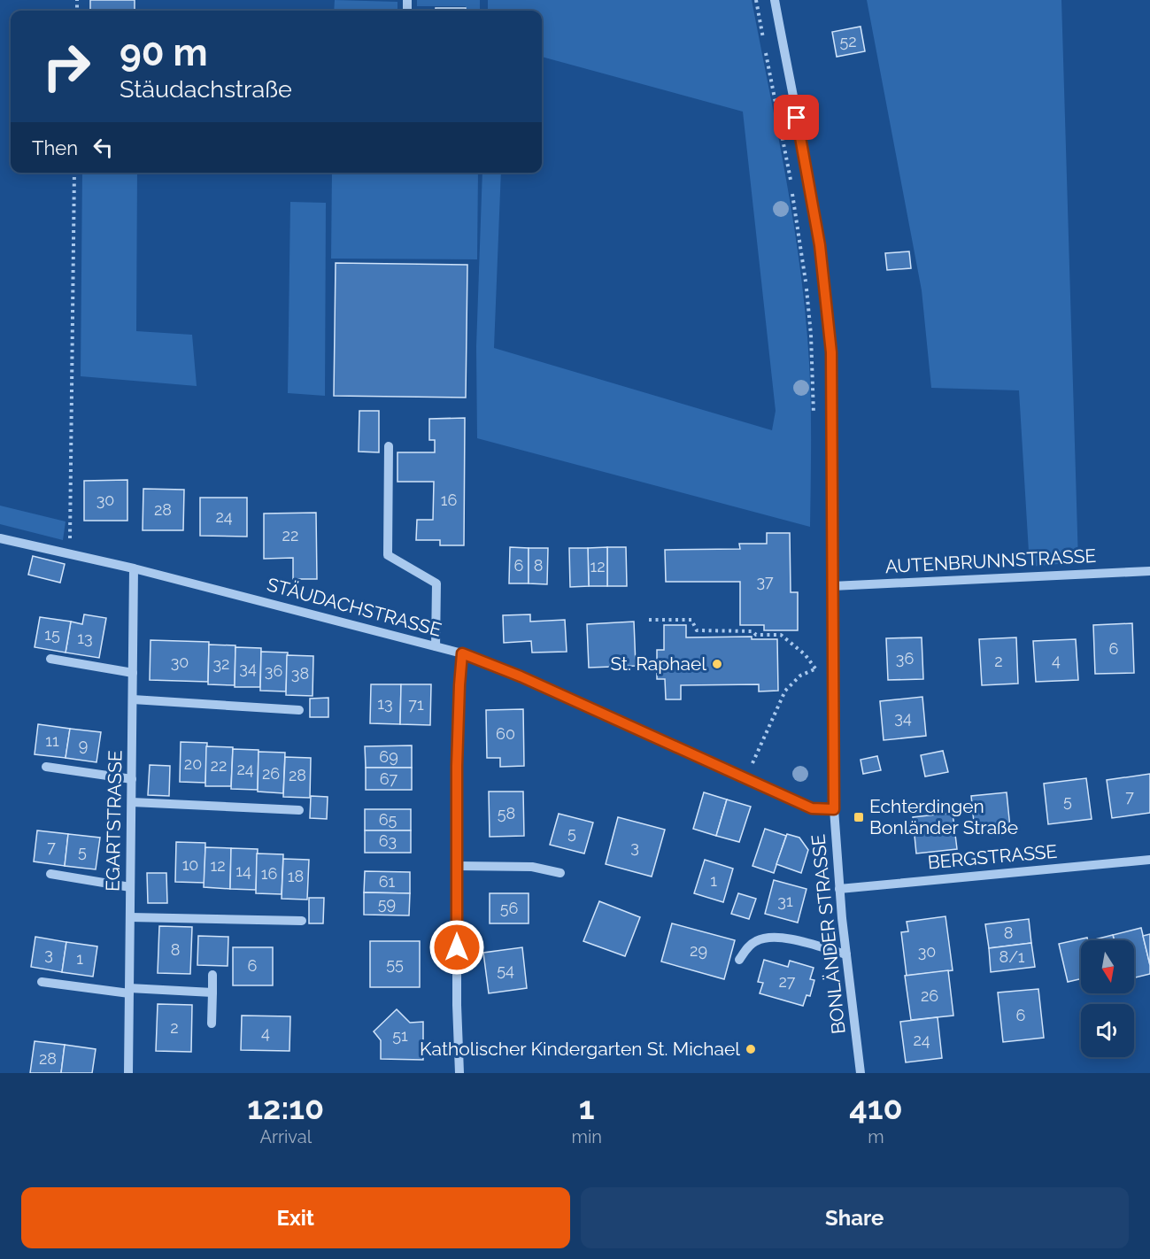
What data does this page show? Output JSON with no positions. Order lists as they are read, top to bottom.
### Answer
{
  "streets": {
    "street": [
      "AUTENBRUNNSTRASSE",
      "STÄUDACHSTRASSE",
      "EGARTSTRASSE",
      "BERGSTRASSE",
      "BONLÄNDER STRASSE"
    ]
  },
  "crossings": [
    ["AUTENBRUNNSTRASSE", "BONLÄNDER STRASSE"],
    ["STÄUDACHSTRASSE", "EGARTSTRASSE"],
    ["STÄUDACHSTRASSE", "BONLÄNDER STRASSE"],
    ["BERGSTRASSE", "BONLÄNDER STRASSE"]
  ],
  "places": {
    "other": ["St. Raphael", "Katholischer Kindergarten St. Michael"],
    "transit": ["Echterdingen Bonländer Straße"]
  },
  "house_numbers": [
    "52",
    "30",
    "16",
    "28",
    "24",
    "22",
    "6",
    "8",
    "12",
    "37",
    "15",
    "13",
    "6",
    "36",
    "4",
    "2",
    "30",
    "32",
    "34",
    "36",
    "38",
    "13",
    "71",
    "34",
    "60",
    "11",
    "9",
    "69",
    "20",
    "22",
    "24",
    "26",
    "28",
    "67",
    "7",
    "5",
    "58",
    "65",
    "5",
    "63",
    "7",
    "3",
    "5",
    "10",
    "12",
    "14",
    "16",
    "18",
    "1",
    "61",
    "31",
    "59",
    "56",
    "8",
    "8",
    "29",
    "30",
    "3",
    "8/1",
    "1",
    "55",
    "6",
    "54",
    "27",
    "26",
    "6",
    "2",
    "4",
    "51",
    "24",
    "28"
  ],
  "north": "bottom",
  "page": {
    "turn": ["90 m", "Stäudachstraße"],
    "then": "Then",
    "eta": [
      "12:10",
      "Arrival",
      "1",
      "min",
      "410",
      "m"
    ],
    "buttons": ["Exit", "Share"]
  }
}
